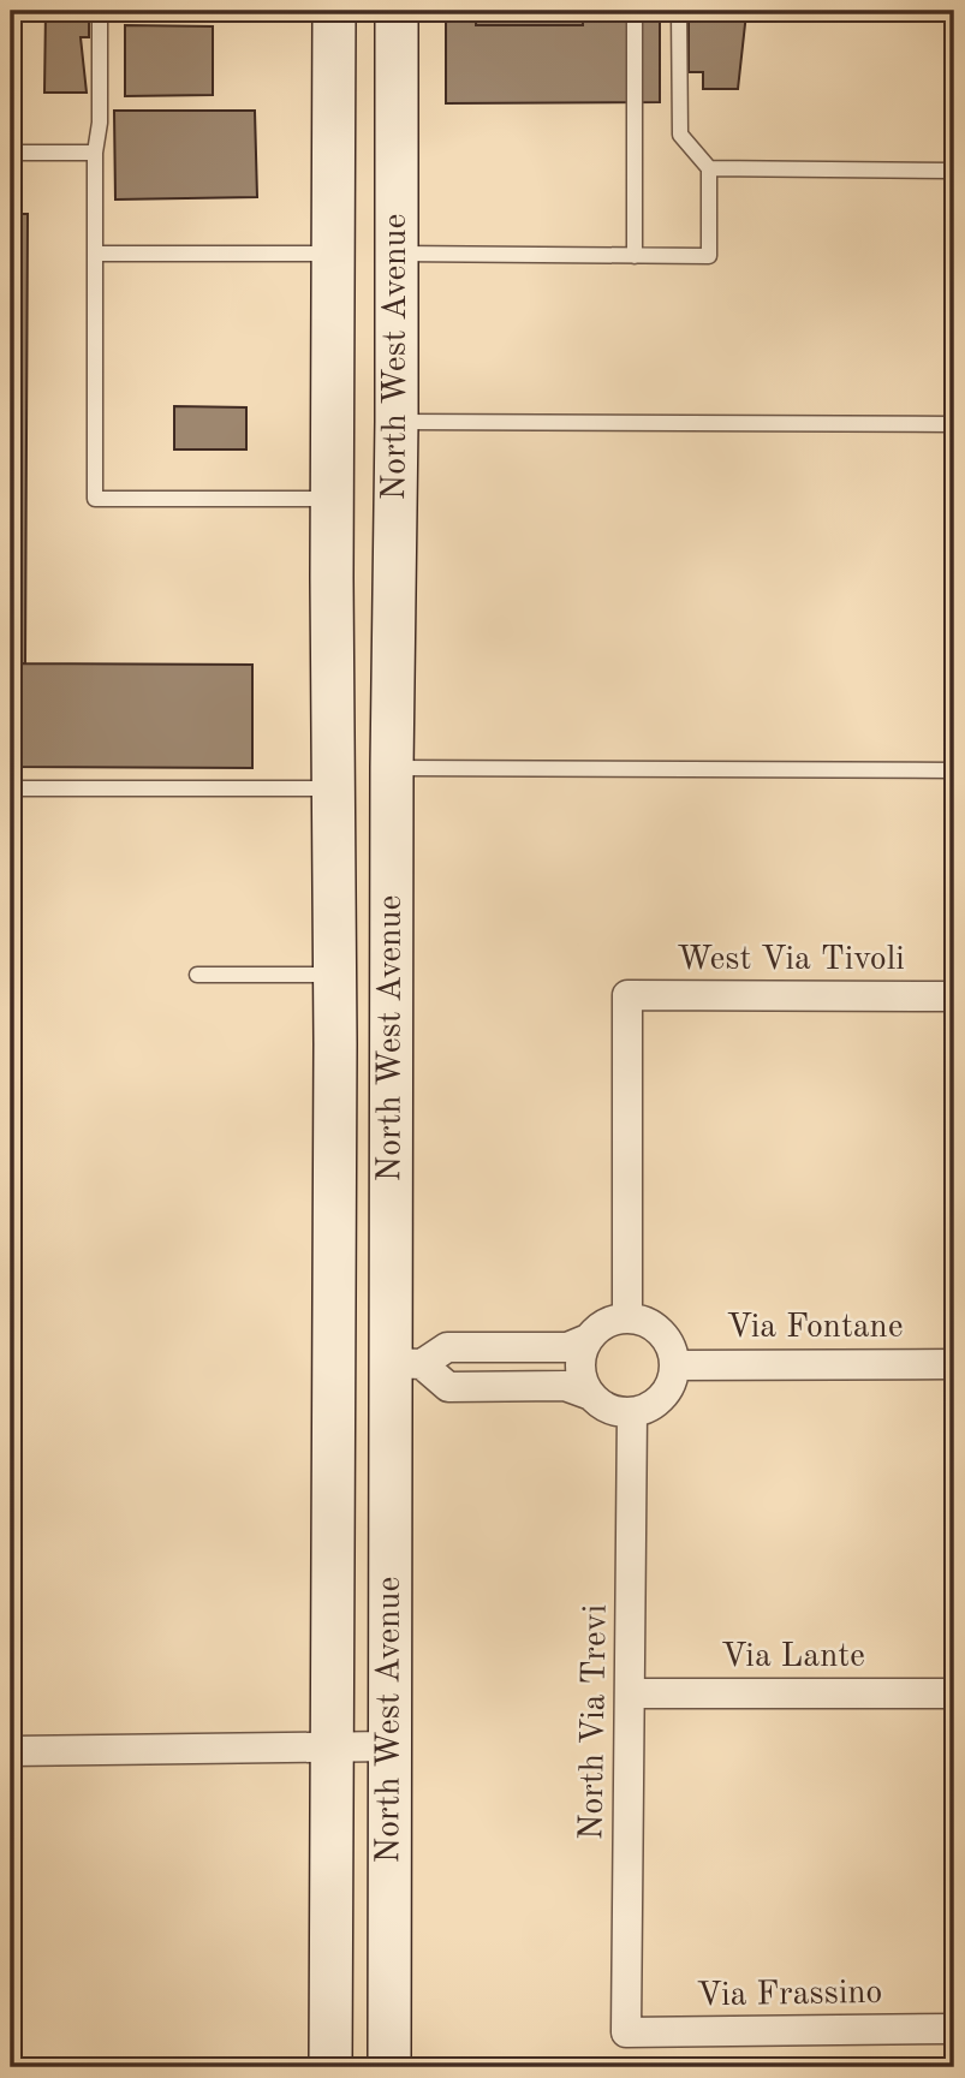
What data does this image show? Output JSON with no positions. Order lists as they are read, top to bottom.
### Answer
{
  "streets": {
    "main road": ["North West Avenue"],
    "street": [
      "West Via Tivoli",
      "Via Fontane",
      "Via Lante",
      "North Via Trevi",
      "Via Frassino"
    ]
  },
  "crossings": [
    ["West Via Tivoli", "Via Fontane"],
    ["West Via Tivoli", "North Via Trevi"],
    ["Via Fontane", "North Via Trevi"],
    ["Via Lante", "North Via Trevi"],
    ["North Via Trevi", "Via Frassino"]
  ]
}
